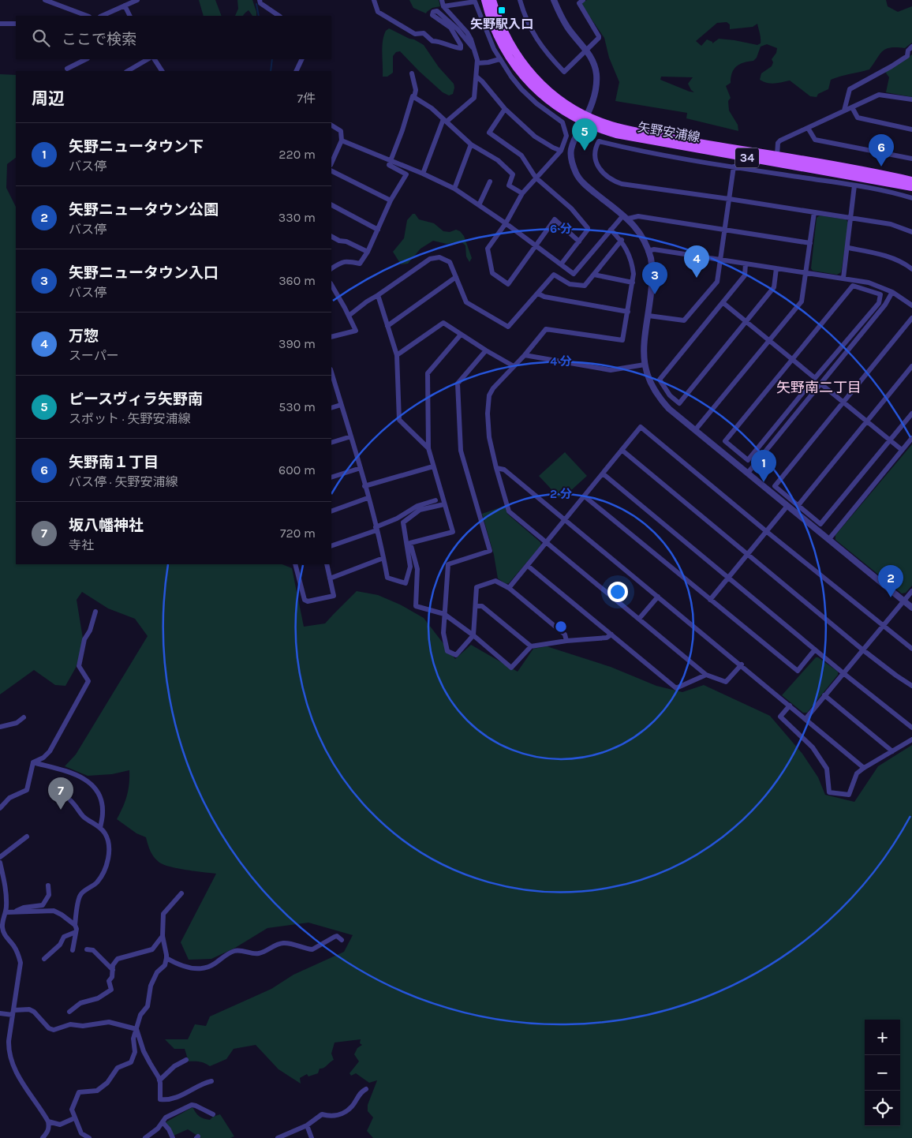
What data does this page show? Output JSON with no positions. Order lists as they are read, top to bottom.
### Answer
{
  "streets": {
    "main road": ["矢野安浦線", "34"]
  },
  "districts": ["矢野南二丁目"],
  "places": {
    "transit": ["矢野駅入口"]
  },
  "page": {
    "search": "ここで検索",
    "heading": ["周辺", "7件"],
    "pins": [
      "5",
      "6",
      "4",
      "3",
      "1",
      "2",
      "7"
    ],
    "list": [
      {
        "mark": "1",
        "name": "矢野ニュータウン下",
        "note": "バス停",
        "value": "220 m"
      },
      {
        "mark": "2",
        "name": "矢野ニュータウン公園",
        "note": "バス停",
        "value": "330 m"
      },
      {
        "mark": "3",
        "name": "矢野ニュータウン入口",
        "note": "バス停",
        "value": "360 m"
      },
      {
        "mark": "4",
        "name": "万惣",
        "note": "スーパー",
        "value": "390 m"
      },
      {
        "mark": "5",
        "name": "ピースヴィラ矢野南",
        "note": "スポット · 矢野安浦線",
        "value": "530 m"
      },
      {
        "mark": "6",
        "name": "矢野南１丁目",
        "note": "バス停 · 矢野安浦線",
        "value": "600 m"
      },
      {
        "mark": "7",
        "name": "坂八幡神社",
        "note": "寺社",
        "value": "720 m"
      }
    ],
    "map_buttons": ["+", "−"]
  },
  "rings": ["6 分", "4 分", "2 分"]
}
